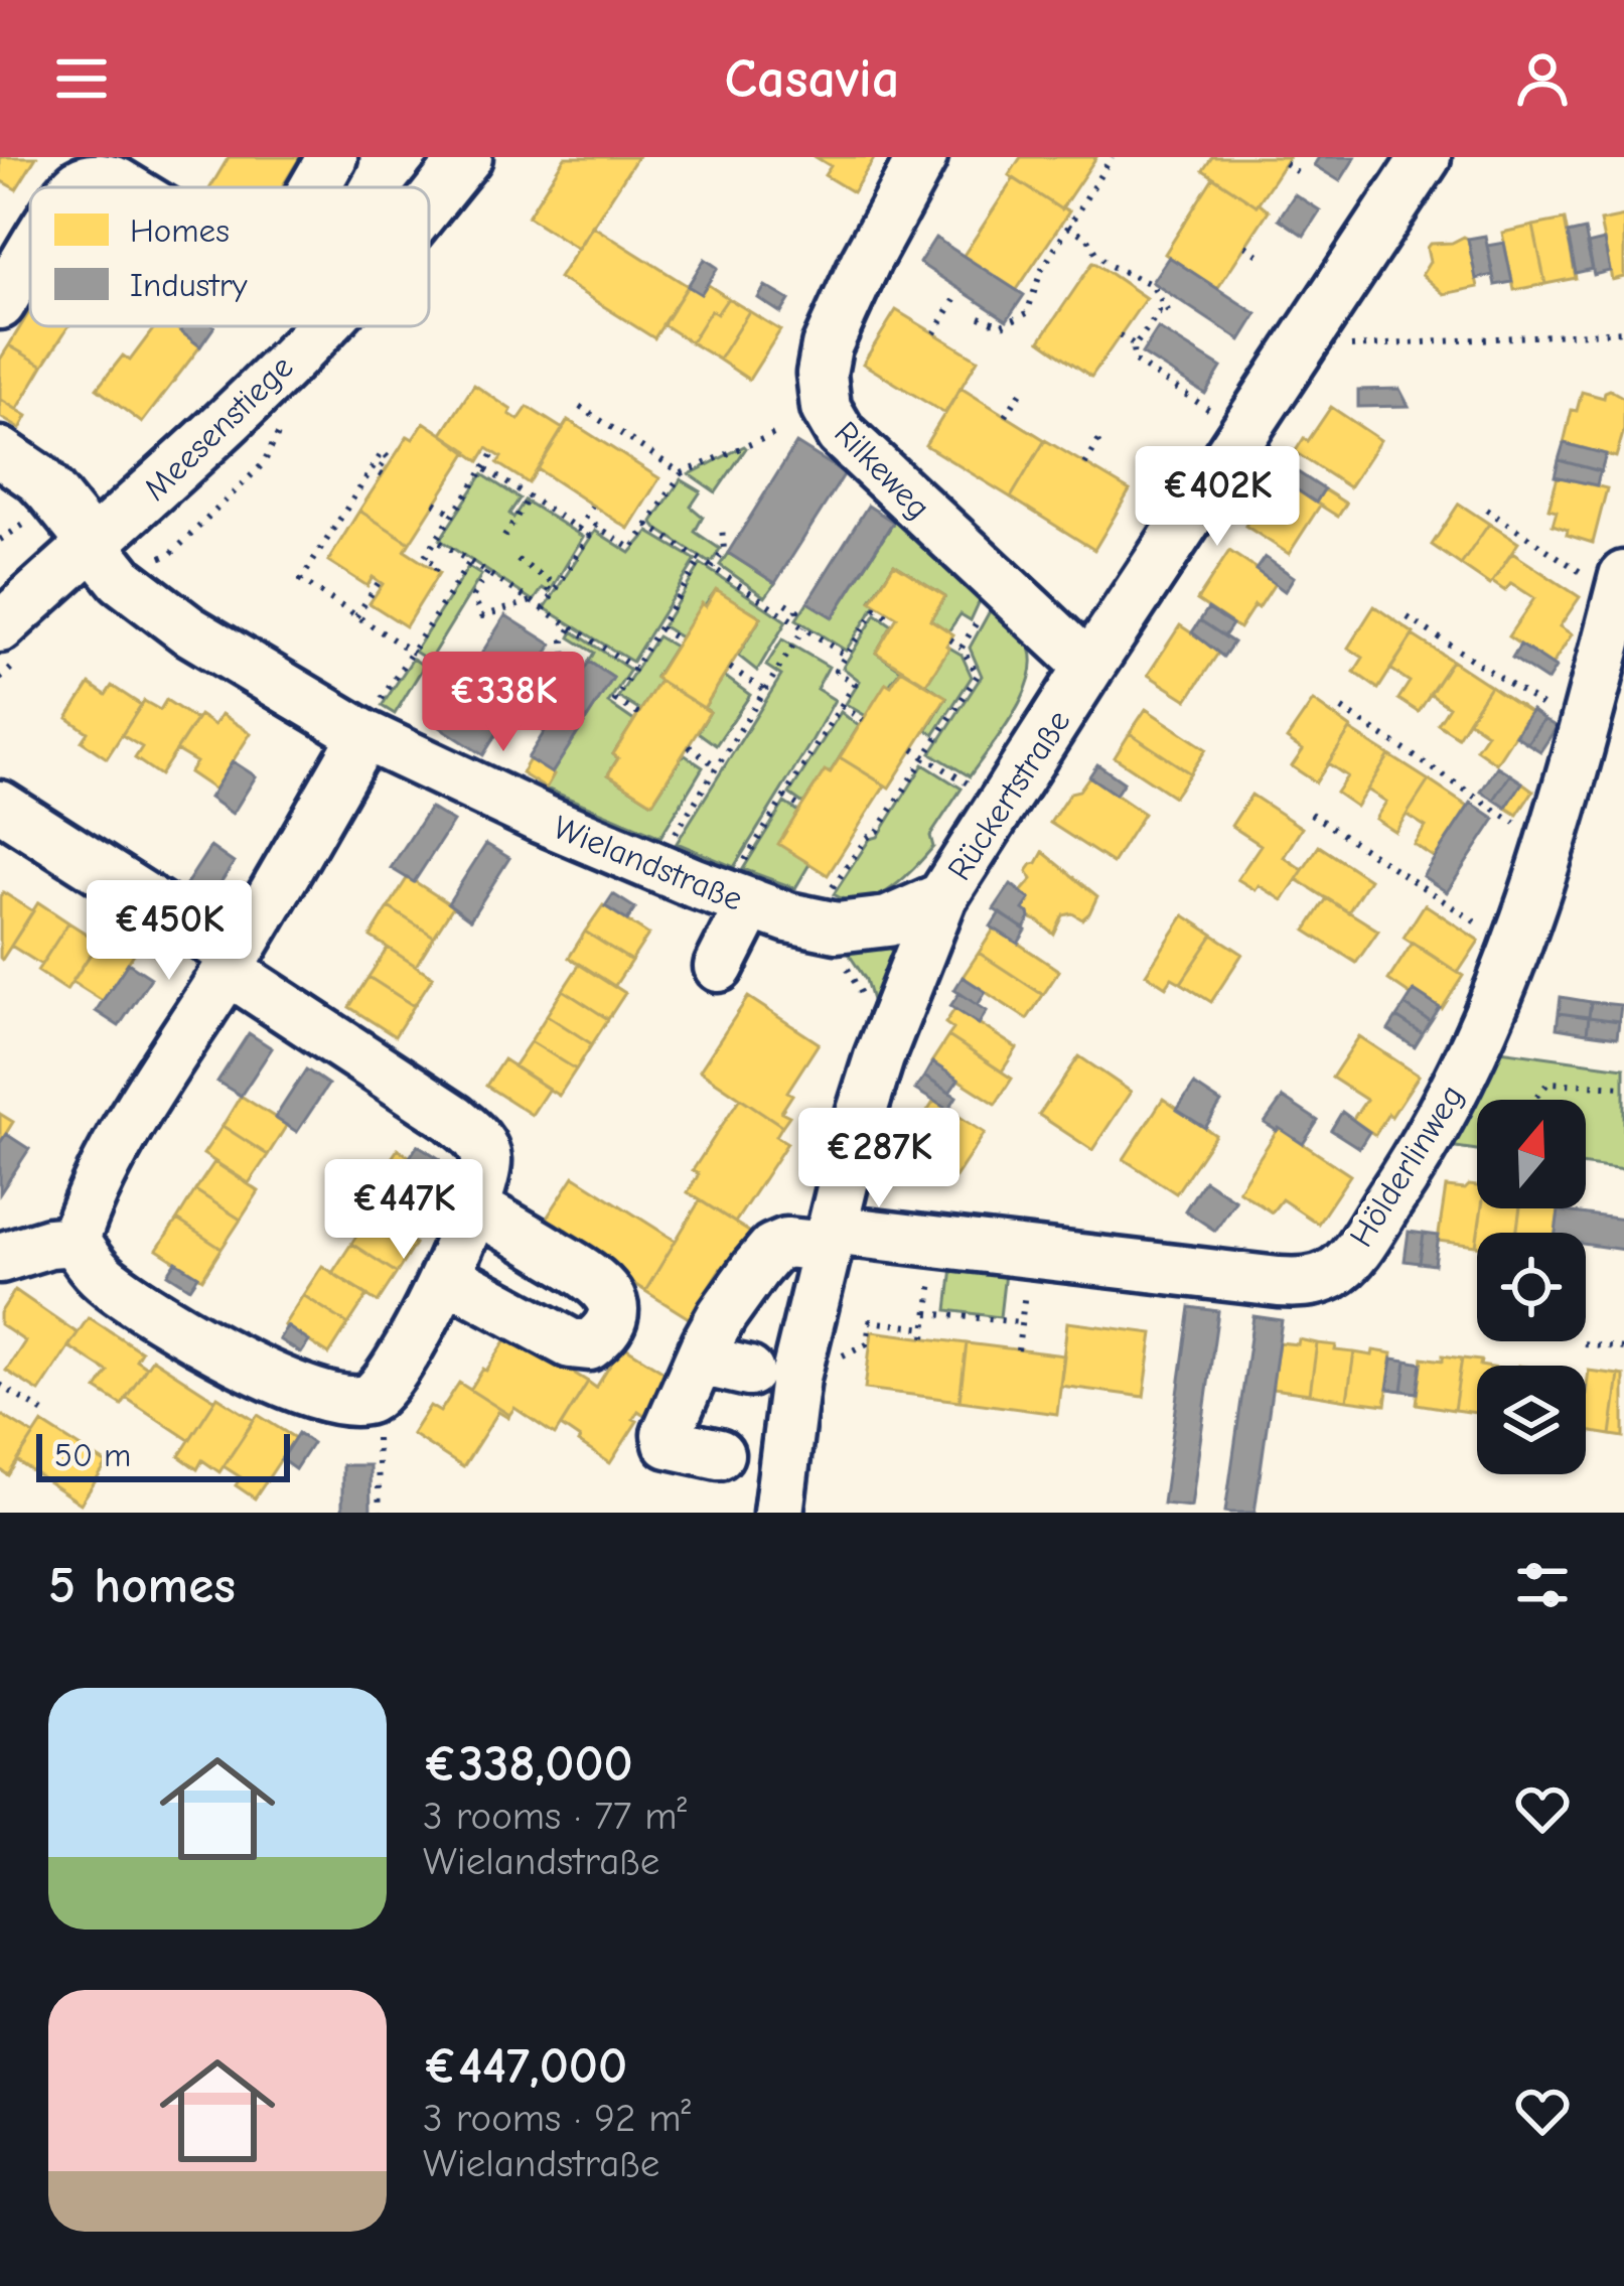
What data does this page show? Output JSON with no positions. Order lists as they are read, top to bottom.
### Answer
{
  "streets": {
    "street": [
      "Meesenstiege",
      "Rilkeweg",
      "Rückertstraße",
      "Wielandstraße",
      "Hölderlinweg"
    ]
  },
  "crossings": [
    ["Meesenstiege", "Wielandstraße"],
    ["Rilkeweg", "Rückertstraße"],
    ["Rückertstraße", "Wielandstraße"],
    ["Rückertstraße", "Hölderlinweg"]
  ],
  "legend": ["Homes", "Industry"],
  "scale_bar": "50 m",
  "north": "top",
  "page": {
    "header": "Casavia",
    "price": [
      "€402K",
      "€338K",
      "€450K",
      "€287K",
      "€447K"
    ],
    "scale": "50 m",
    "heading": "5 homes",
    "list": [
      {
        "name": "€338,000",
        "note": "3 rooms · 77 m² · Wielandstraße"
      },
      {
        "name": "€447,000",
        "note": "3 rooms · 92 m² · Wielandstraße"
      }
    ]
  }
}
